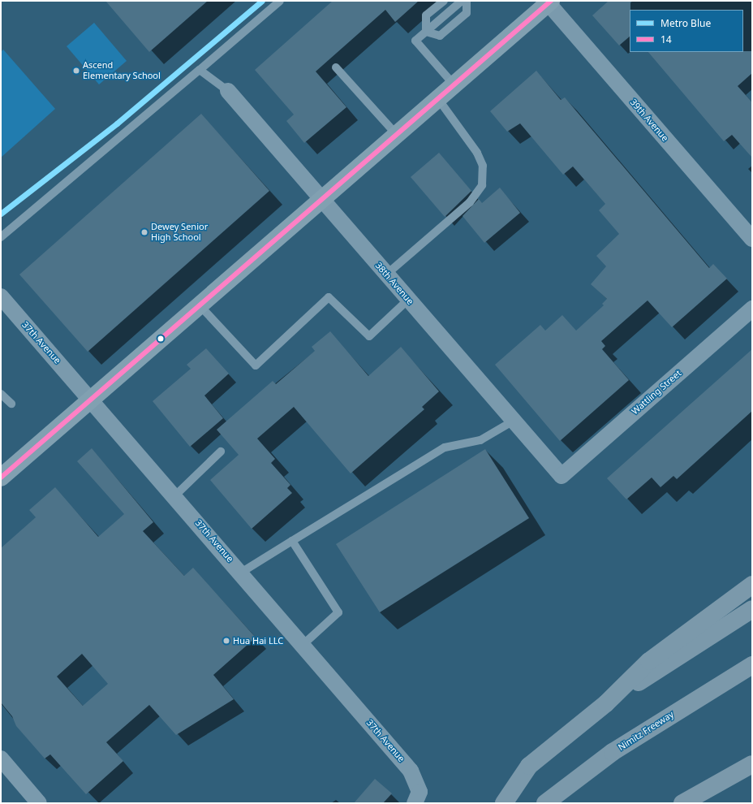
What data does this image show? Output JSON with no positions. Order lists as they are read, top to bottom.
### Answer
{
  "streets": {
    "highway": ["Nimitz Freeway"],
    "street": [
      "39th Avenue",
      "38th Avenue",
      "37th Avenue",
      "Wattling Street"
    ]
  },
  "crossings": [
    ["38th Avenue", "Wattling Street"]
  ],
  "places": ["Ascend Elementary School", "Dewey Senior High School", "Hua Hai LLC"],
  "lines": ["metro line Blue", "transit line 14"],
  "legend": ["Metro Blue", "14"]
}
